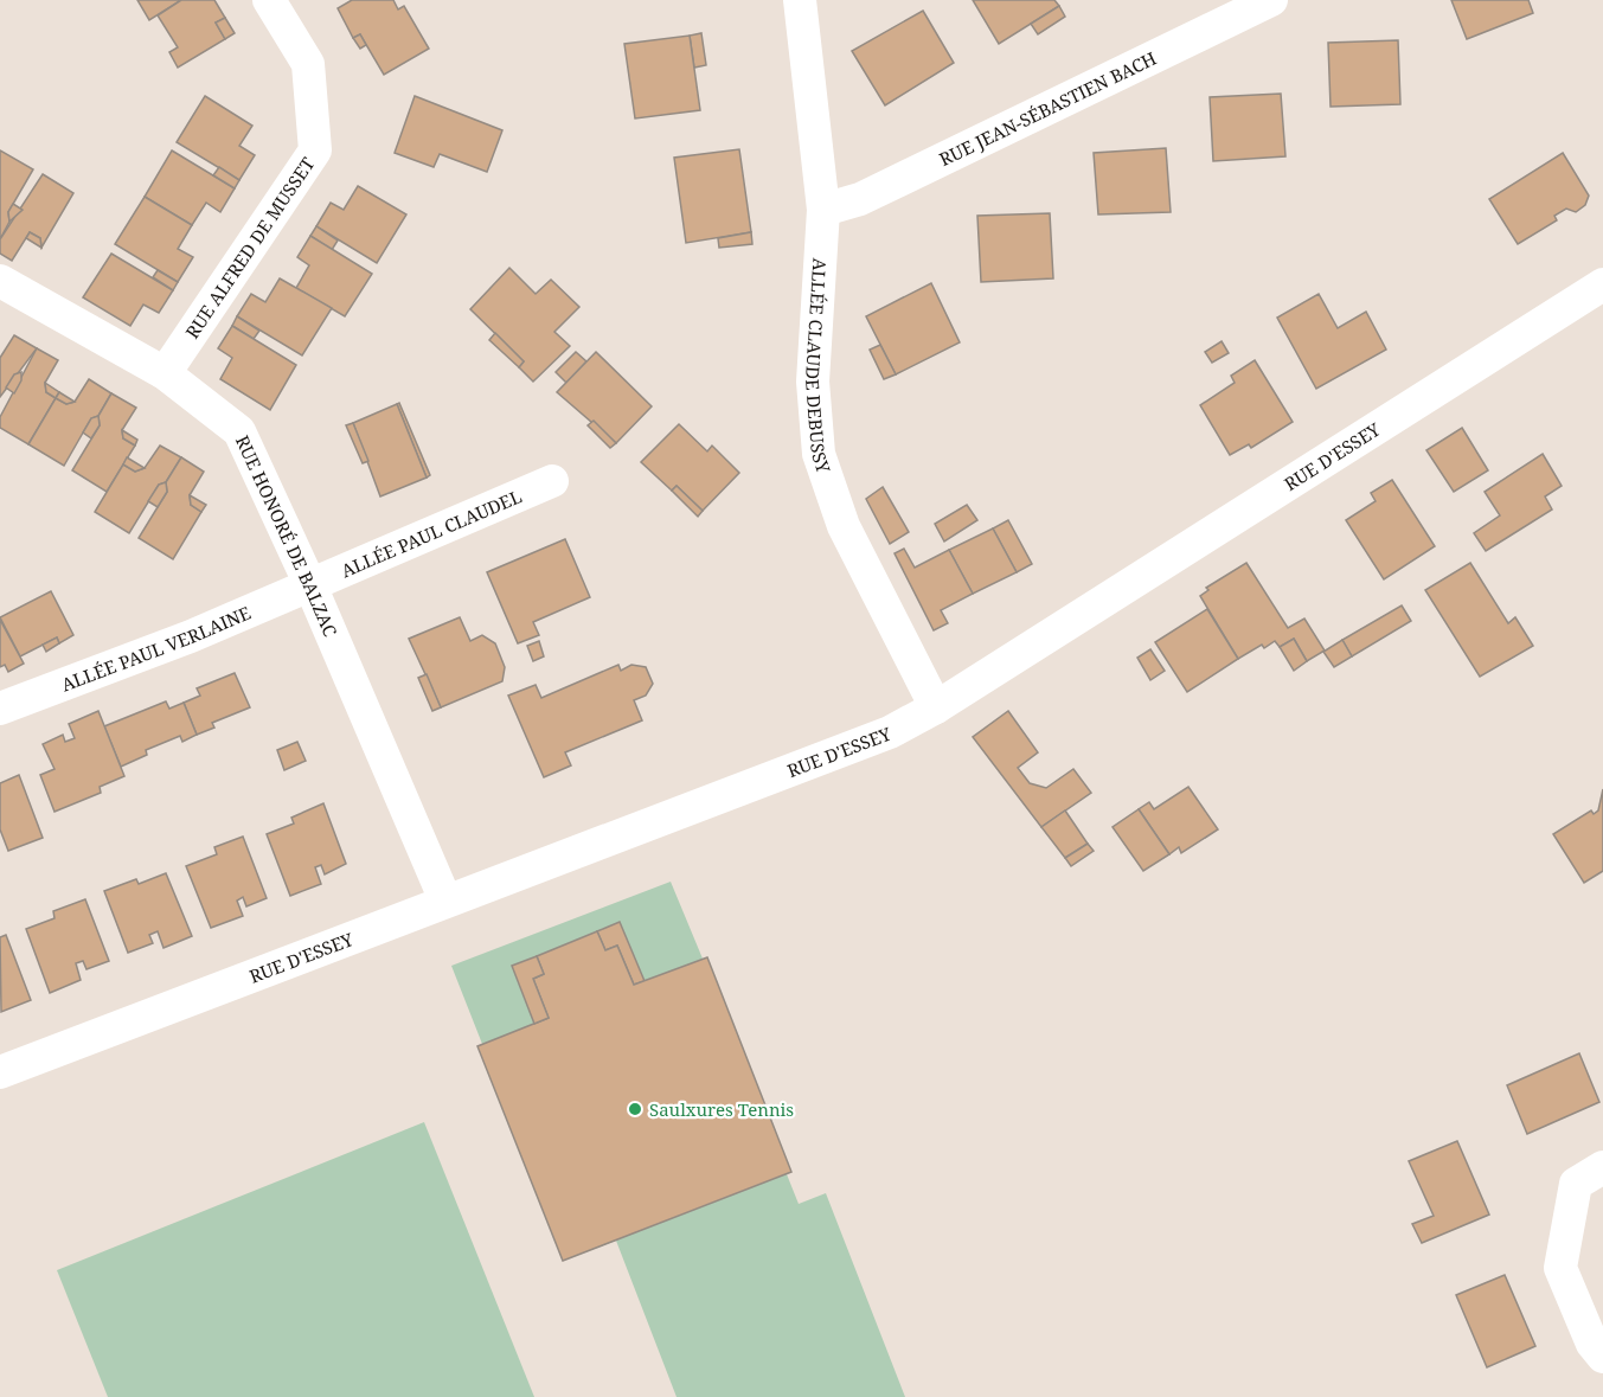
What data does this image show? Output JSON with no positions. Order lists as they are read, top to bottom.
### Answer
{
  "streets": {
    "street": [
      "RUE JEAN-SÉBASTIEN BACH",
      "RUE ALFRED DE MUSSET",
      "ALLÉE CLAUDE DEBUSSY",
      "RUE D'ESSEY",
      "ALLÉE PAUL CLAUDEL",
      "RUE HONORÉ DE BALZAC",
      "ALLÉE PAUL VERLAINE"
    ]
  },
  "crossings": [
    ["RUE JEAN-SÉBASTIEN BACH", "ALLÉE CLAUDE DEBUSSY"],
    ["RUE ALFRED DE MUSSET", "RUE HONORÉ DE BALZAC"],
    ["ALLÉE CLAUDE DEBUSSY", "RUE D'ESSEY"],
    ["RUE D'ESSEY", "RUE HONORÉ DE BALZAC"],
    ["ALLÉE PAUL CLAUDEL", "RUE HONORÉ DE BALZAC"],
    ["ALLÉE PAUL CLAUDEL", "ALLÉE PAUL VERLAINE"],
    ["RUE HONORÉ DE BALZAC", "ALLÉE PAUL VERLAINE"]
  ],
  "places": ["Saulxures Tennis"]
}
